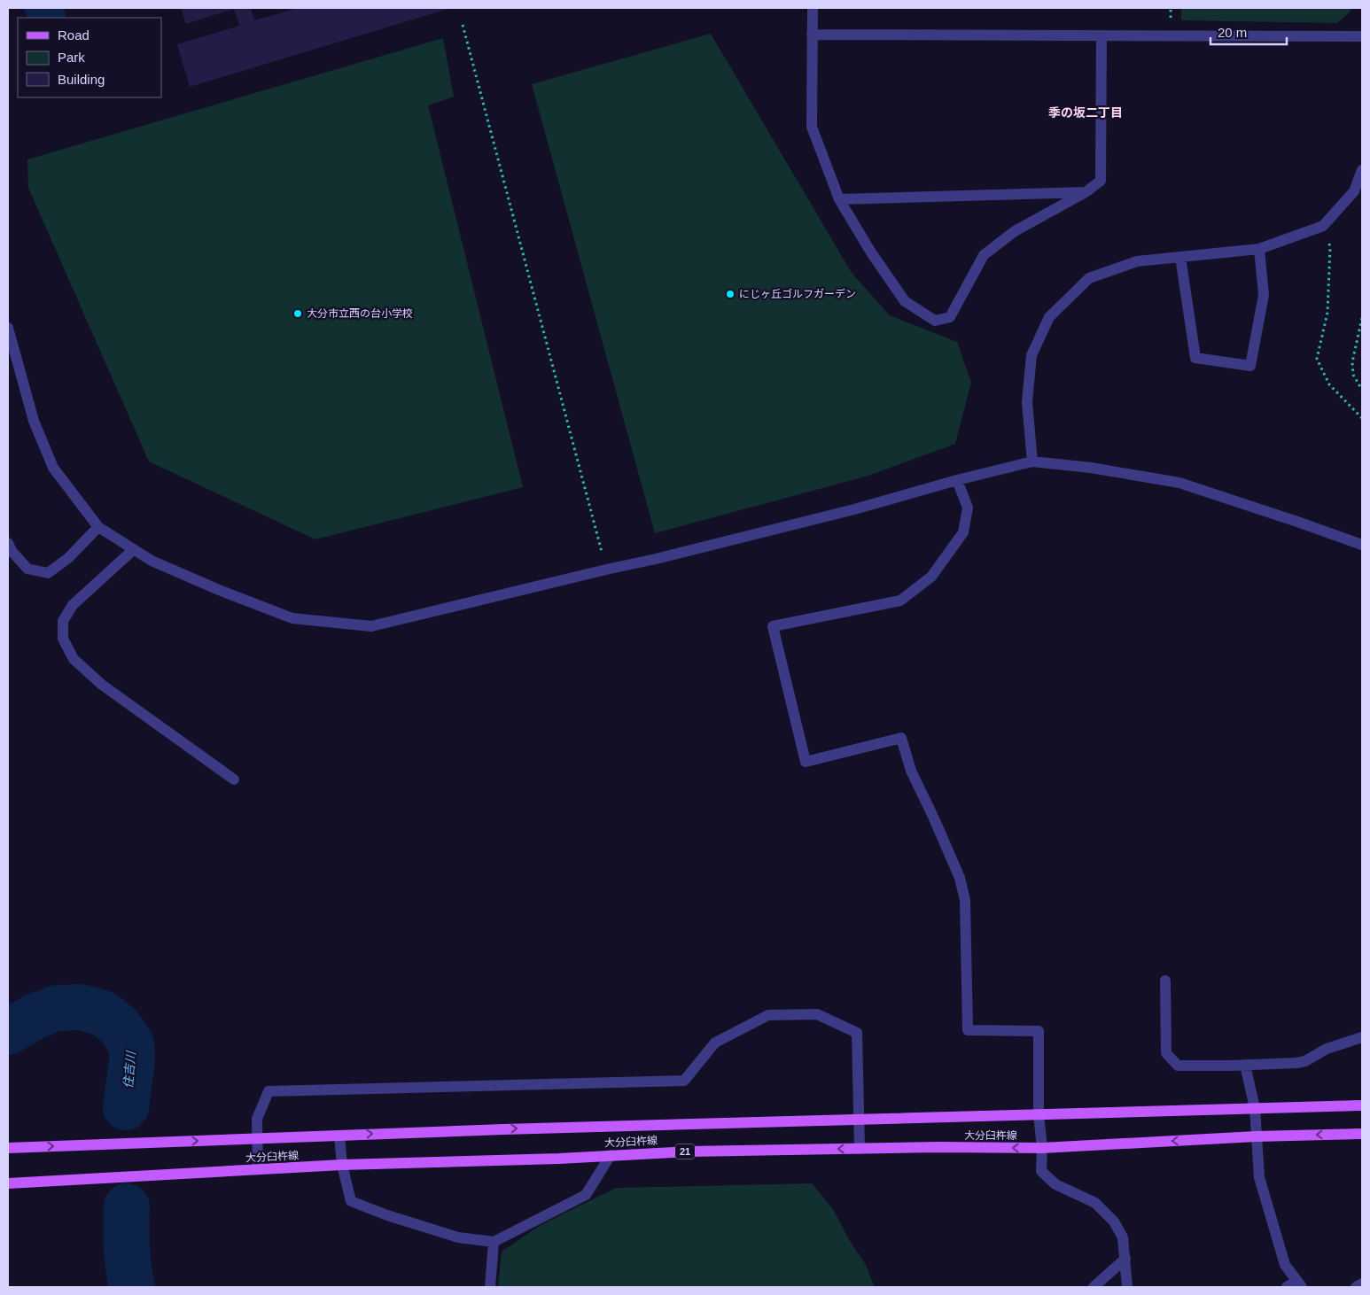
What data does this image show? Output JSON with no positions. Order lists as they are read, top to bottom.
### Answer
{
  "streets": {
    "main road": ["大分臼杵線", "21"]
  },
  "districts": ["季の坂二丁目"],
  "water": ["住吉川"],
  "places": ["にじヶ丘ゴルフガーデン", "大分市立西の台小学校"],
  "legend": ["Road", "Park", "Building"],
  "scale_bar": "20 m"
}
